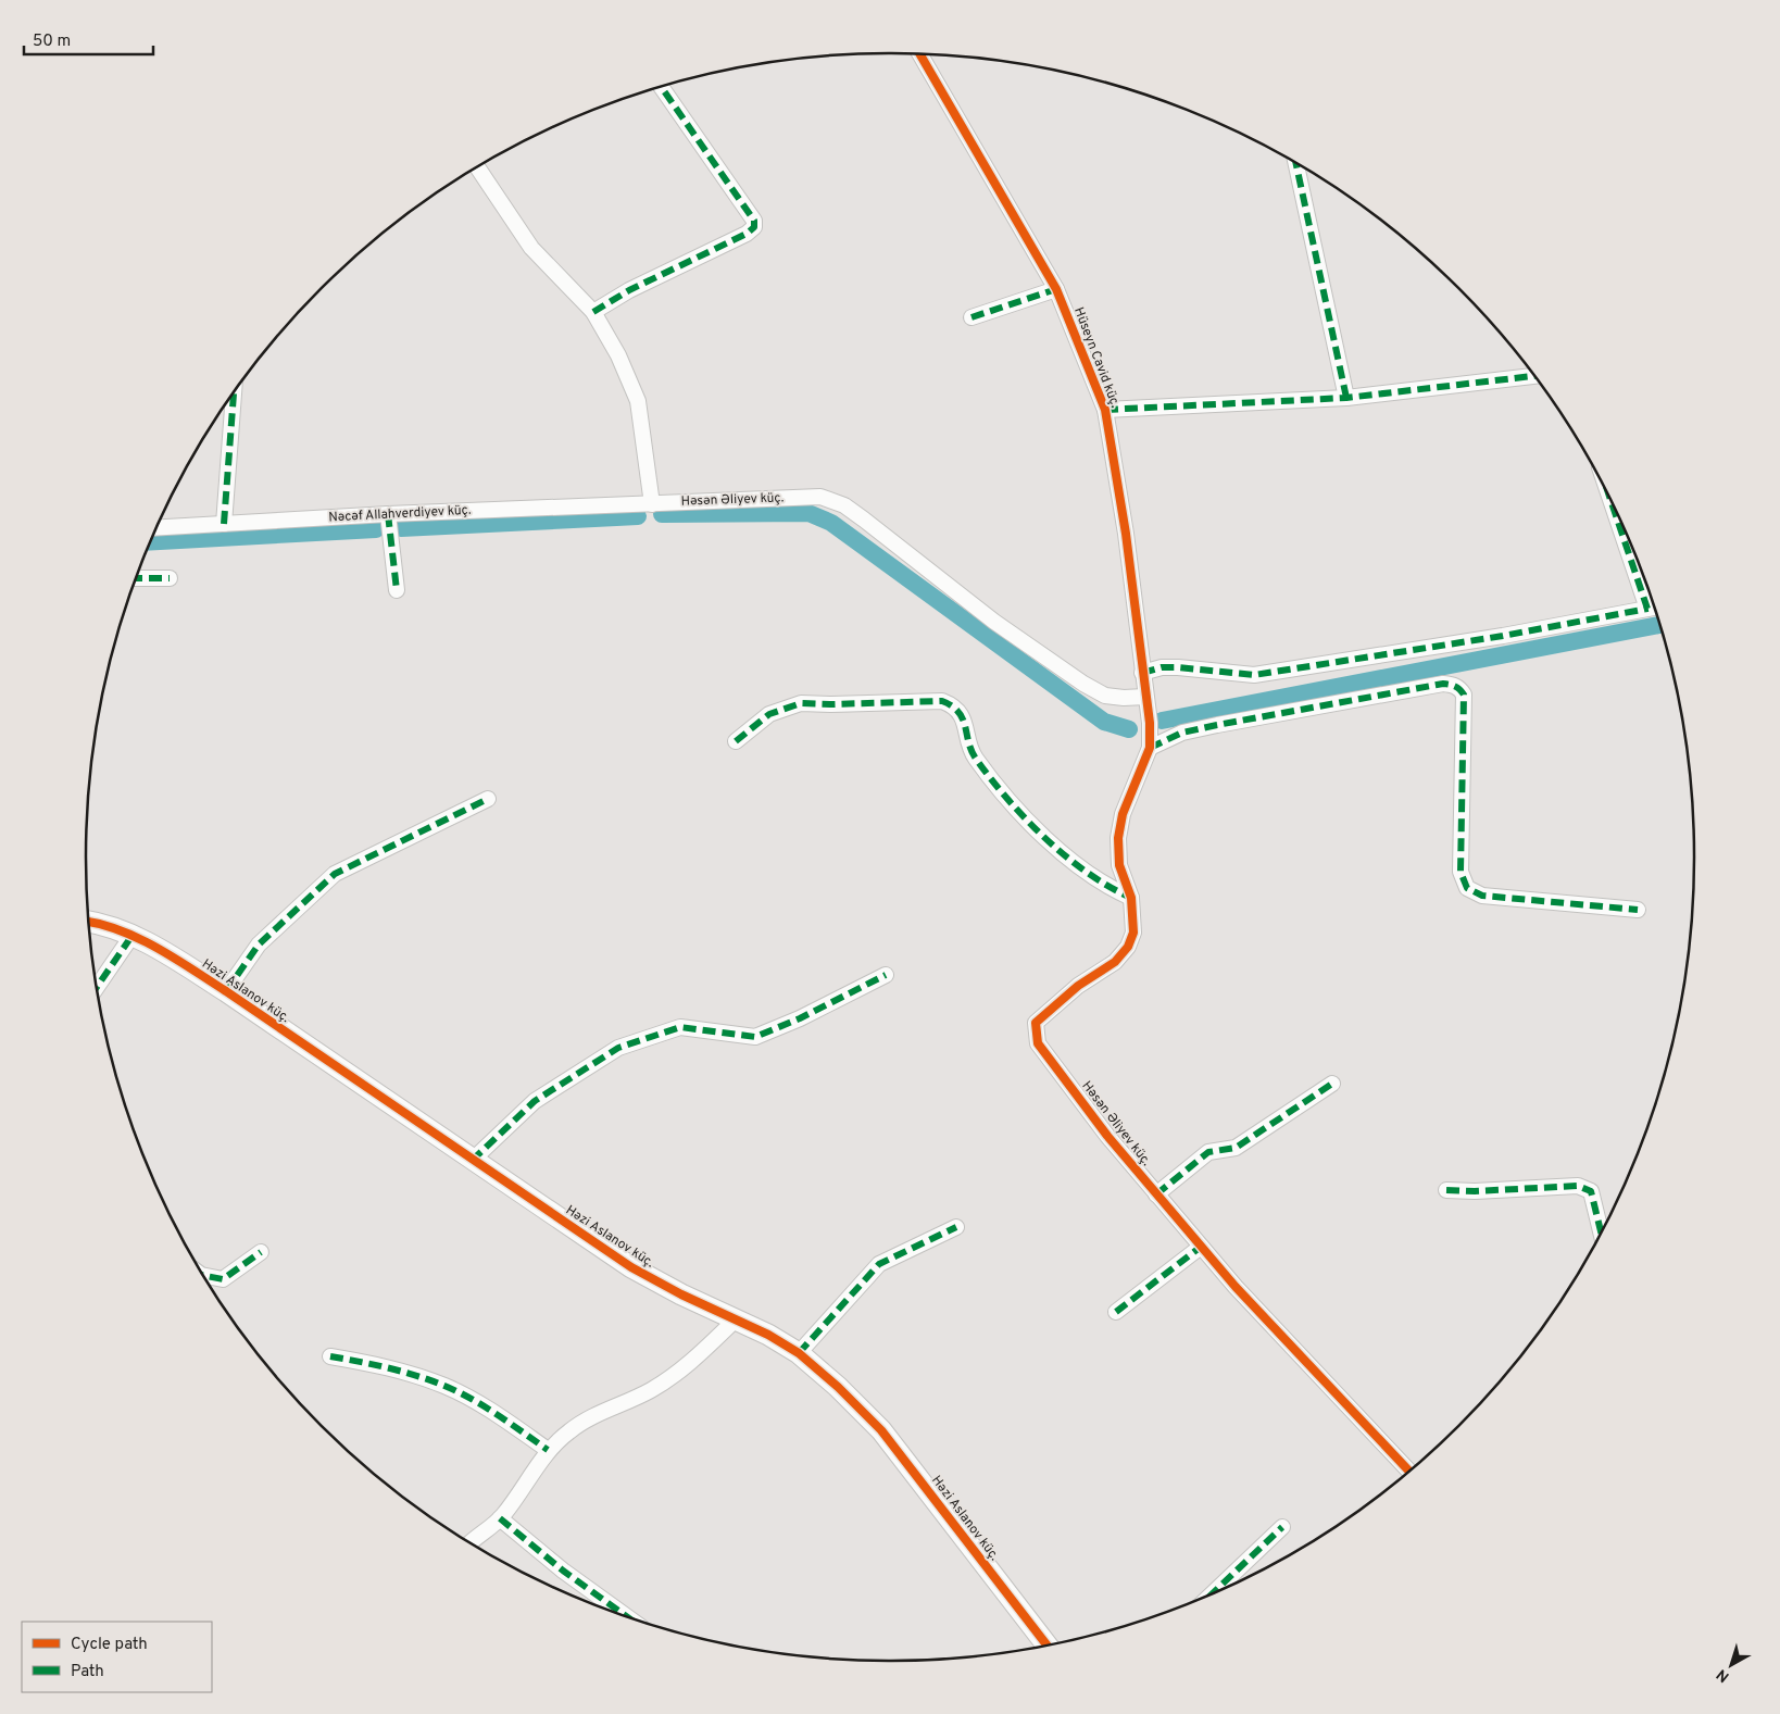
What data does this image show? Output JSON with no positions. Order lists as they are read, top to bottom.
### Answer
{
  "streets": {
    "street": [
      "Hüseyn Cavid küç.",
      "Həsən Əliyev küç.",
      "Nəcəf Allahverdiyev küç.",
      "Həzi Aslanov küç."
    ]
  },
  "crossings": [
    ["Hüseyn Cavid küç.", "Həsən Əliyev küç."],
    ["Həsən Əliyev küç.", "Nəcəf Allahverdiyev küç."]
  ],
  "legend": ["Cycle path", "Path"],
  "scale_bar": "50 m",
  "north": "bottom left"
}
